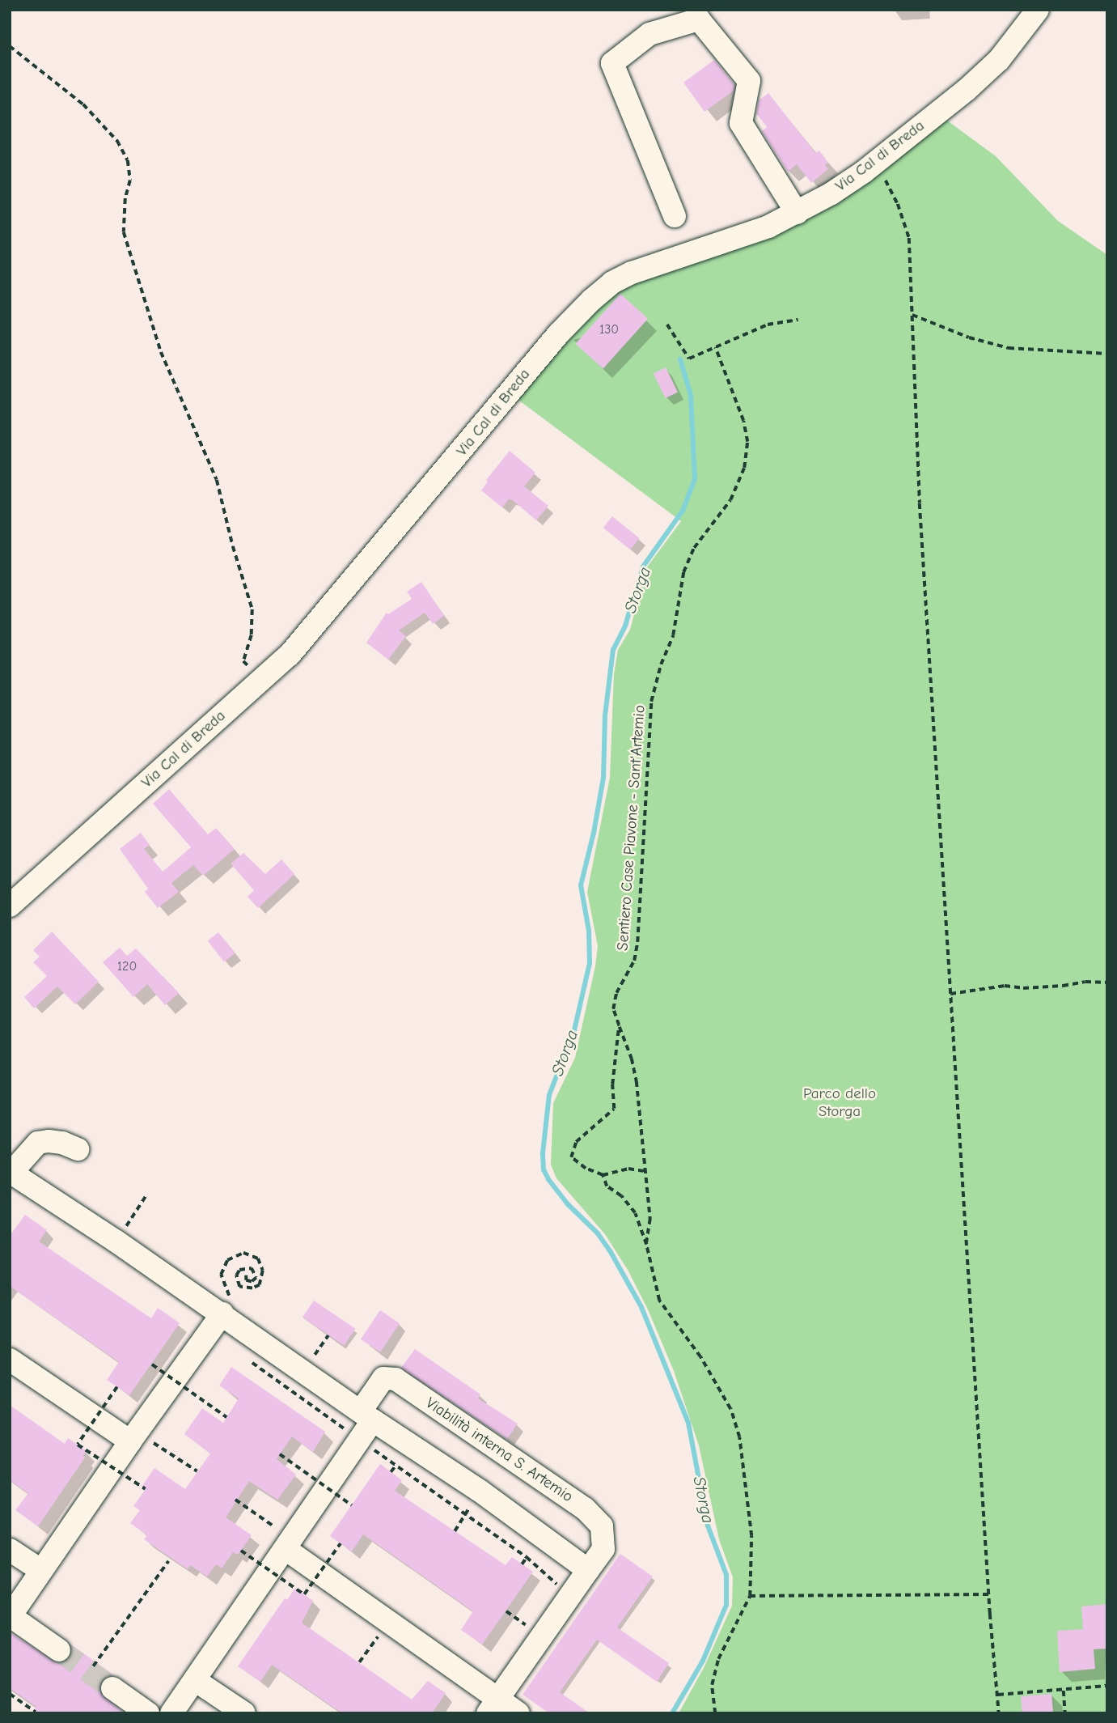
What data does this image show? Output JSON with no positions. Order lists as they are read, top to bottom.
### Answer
{
  "streets": {
    "street": ["Via Cal di Breda", "Viabilità interna S. Artemio"],
    "path": ["Sentiero Case Piavone - Sant'Artemio"]
  },
  "water": ["Storga"],
  "parks": ["Parco dello Storga"],
  "house_numbers": ["130", "120"]
}
